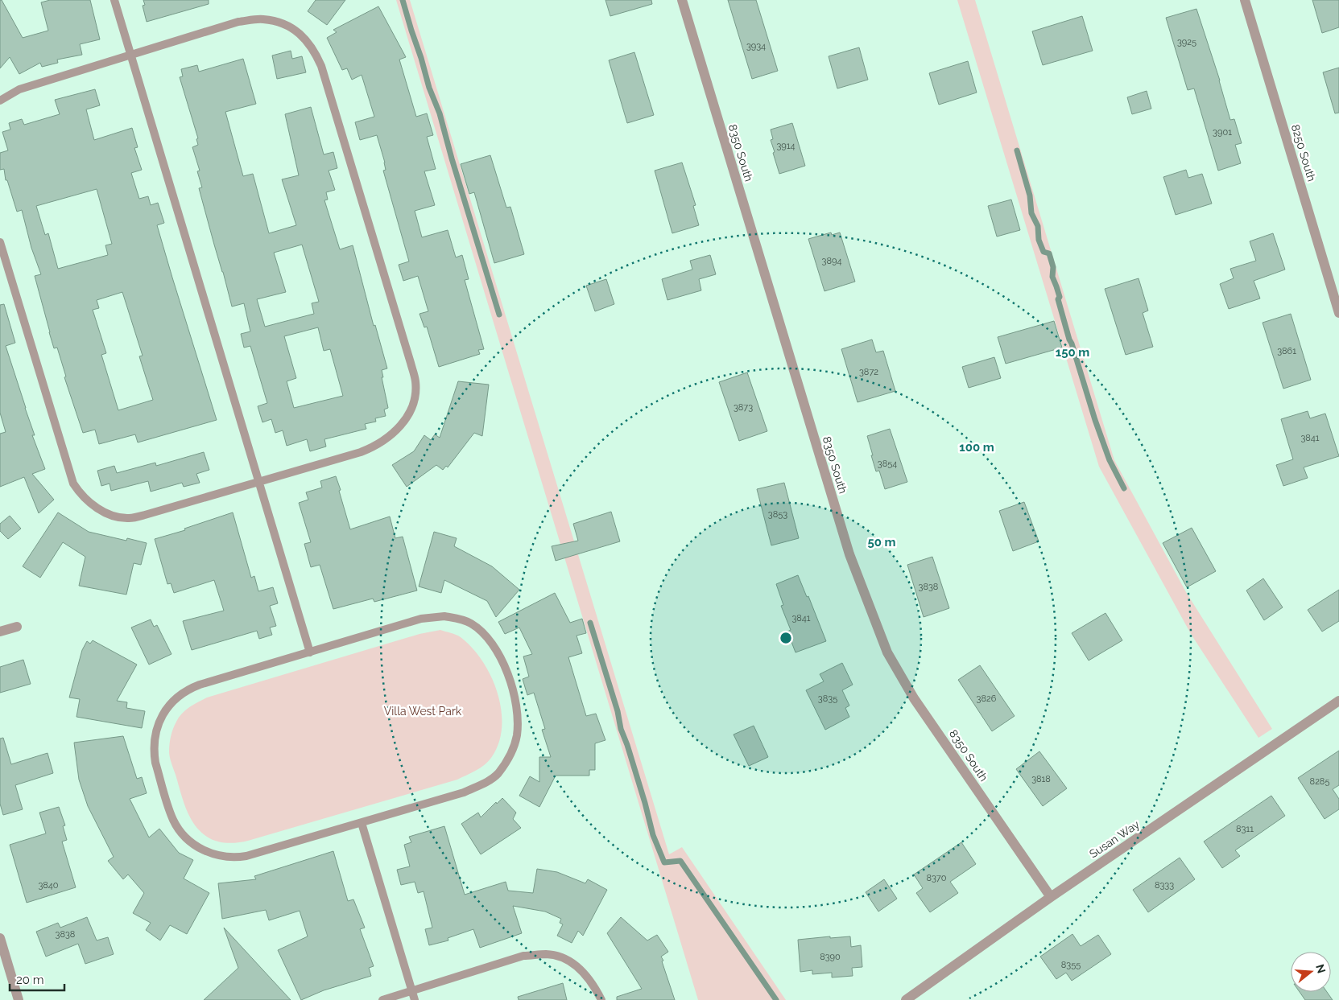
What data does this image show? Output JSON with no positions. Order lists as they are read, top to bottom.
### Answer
{
  "streets": {
    "street": ["8350 South", "8250 South", "Susan Way"]
  },
  "crossings": [
    ["8350 South", "Susan Way"]
  ],
  "parks": ["Villa West Park"],
  "house_numbers": [
    "3925",
    "3934",
    "3901",
    "3914",
    "3894",
    "3861",
    "3872",
    "3873",
    "3841",
    "3854",
    "3853",
    "3838",
    "3841",
    "3835",
    "3826",
    "3818",
    "8285",
    "8311",
    "8370",
    "3840",
    "8333",
    "3838",
    "8390",
    "8355"
  ],
  "scale_bar": "20 m",
  "north": "right",
  "rings": ["150 m", "100 m", "50 m"]
}
